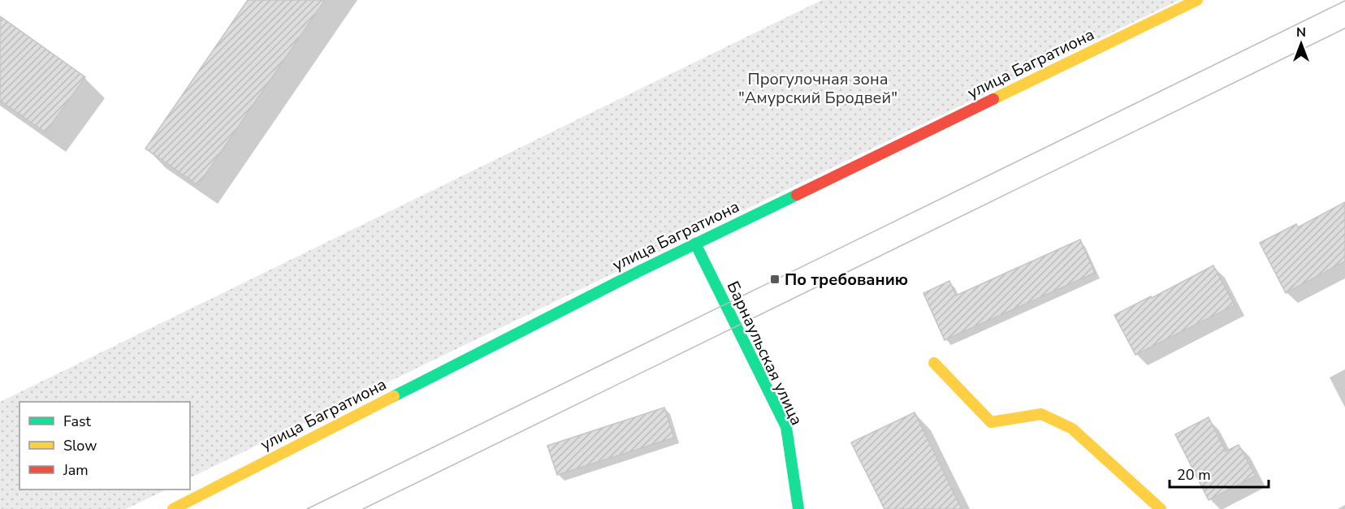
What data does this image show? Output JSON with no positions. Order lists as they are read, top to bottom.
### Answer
{
  "streets": {
    "street": ["улица Багратиона", "Барнаульская улица"]
  },
  "crossings": [
    ["улица Багратиона", "Барнаульская улица"]
  ],
  "parks": ["Прогулочная зона \"Амурский Бродвей\""],
  "places": {
    "transit": ["По требованию"]
  },
  "legend": ["Fast", "Slow", "Jam"],
  "scale_bar": "20 m",
  "north": "top"
}
